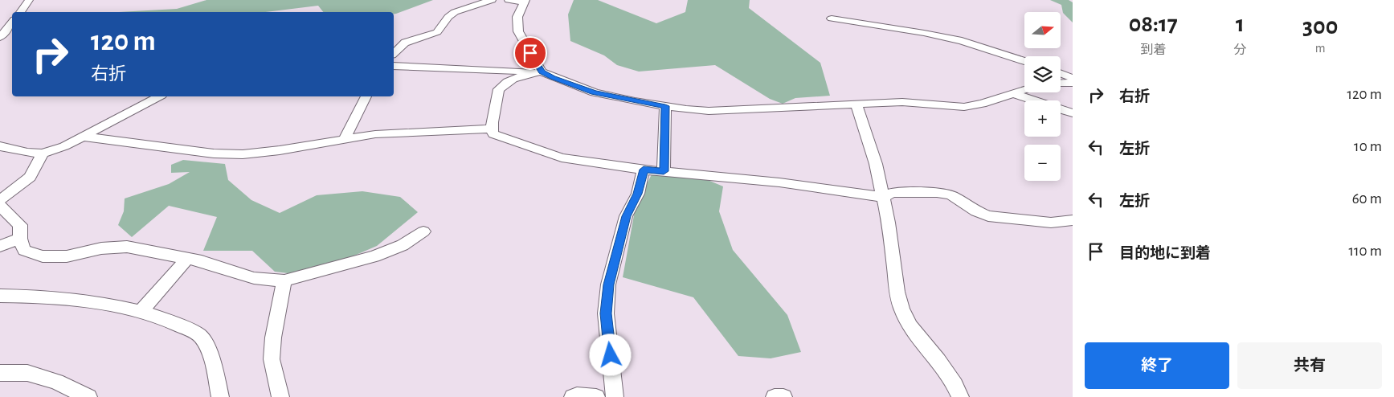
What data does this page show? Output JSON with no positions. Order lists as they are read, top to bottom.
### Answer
{
  "north": "right",
  "page": {
    "eta": [
      "08:17",
      "到着",
      "1",
      "分",
      "300",
      "m"
    ],
    "map_buttons": ["+", "−"],
    "turn": ["120 m", "右折"],
    "list": [
      {
        "name": "右折",
        "value": "120 m"
      },
      {
        "name": "左折",
        "value": "10 m"
      },
      {
        "name": "左折",
        "value": "60 m"
      },
      {
        "name": "目的地に到着",
        "value": "110 m"
      }
    ],
    "buttons": ["終了", "共有"]
  }
}
